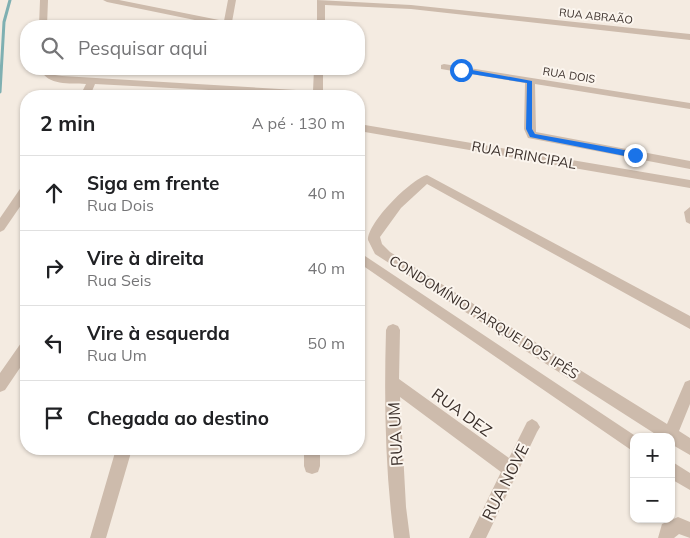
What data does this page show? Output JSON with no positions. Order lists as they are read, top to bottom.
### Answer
{
  "streets": {
    "street": [
      "RUA ABRAÃO",
      "RUA DOIS",
      "RUA PRINCIPAL",
      "CONDOMÍNIO PARQUE DOS IPÊS",
      "RUA DEZ",
      "RUA UM",
      "RUA NOVE"
    ]
  },
  "crossings": [
    ["RUA DEZ", "RUA UM"],
    ["RUA DEZ", "RUA NOVE"]
  ],
  "page": {
    "search": "Pesquisar aqui",
    "heading": ["2 min", "A pé · 130 m"],
    "list": [
      ["Siga em frente", "Rua Dois", "40 m"],
      ["Vire à direita", "Rua Seis", "40 m"],
      ["Vire à esquerda", "Rua Um", "50 m"],
      "Chegada ao destino"
    ],
    "map_buttons": ["+", "−"]
  }
}
